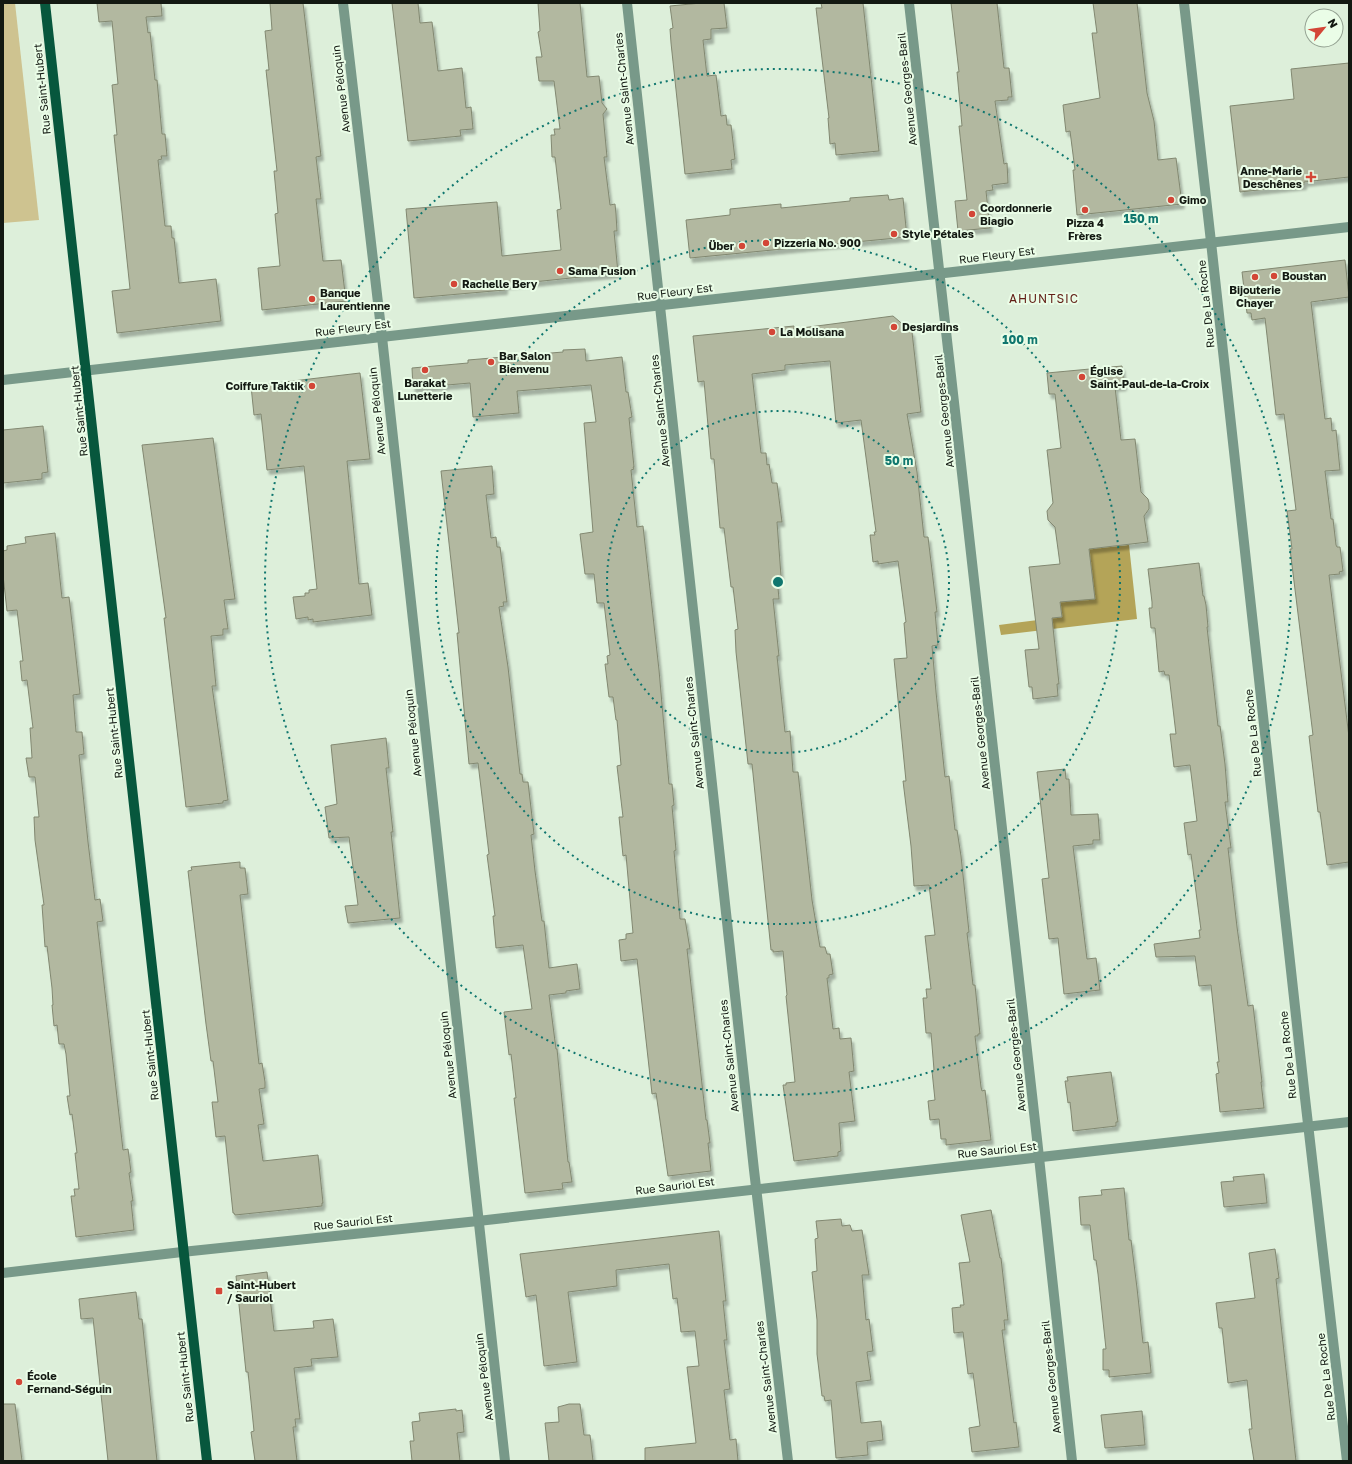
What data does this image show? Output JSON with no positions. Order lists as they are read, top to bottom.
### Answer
{
  "streets": {
    "main road": ["Rue Saint-Hubert"],
    "street": [
      "Avenue Péloquin",
      "Avenue Saint-Charles",
      "Avenue Georges-Baril",
      "Rue Fleury Est",
      "Rue De La Roche",
      "Rue Sauriol Est"
    ]
  },
  "crossings": [
    ["Rue Saint-Hubert", "Rue Fleury Est"],
    ["Rue Saint-Hubert", "Rue Sauriol Est"],
    ["Avenue Péloquin", "Rue Fleury Est"],
    ["Avenue Péloquin", "Rue Sauriol Est"],
    ["Avenue Saint-Charles", "Rue Fleury Est"],
    ["Avenue Saint-Charles", "Rue Sauriol Est"],
    ["Avenue Georges-Baril", "Rue Fleury Est"],
    ["Avenue Georges-Baril", "Rue Sauriol Est"],
    ["Rue Fleury Est", "Rue De La Roche"],
    ["Rue De La Roche", "Rue Sauriol Est"]
  ],
  "districts": ["AHUNTSIC"],
  "places": {
    "health": ["Anne-Marie Deschênes"],
    "other": [
      "Gimo",
      "Pizza 4 Frères",
      "Coordonnerie Biagio",
      "Style Pétales",
      "Pizzeria No. 900",
      "Über",
      "Sama Fusion",
      "Boustan",
      "Bijouterie Chayer",
      "Rachelle Bery",
      "Banque Laurentienne",
      "Desjardins",
      "La Molisana",
      "Bar Salon Bienvenu",
      "Barakat Lunetterie",
      "Église Saint-Paul-de-la-Croix",
      "Coiffure Taktik",
      "École Fernand-Séguin"
    ],
    "transit": ["Saint-Hubert / Sauriol"]
  },
  "north": "top right",
  "rings": ["150 m", "100 m", "50 m"]
}
